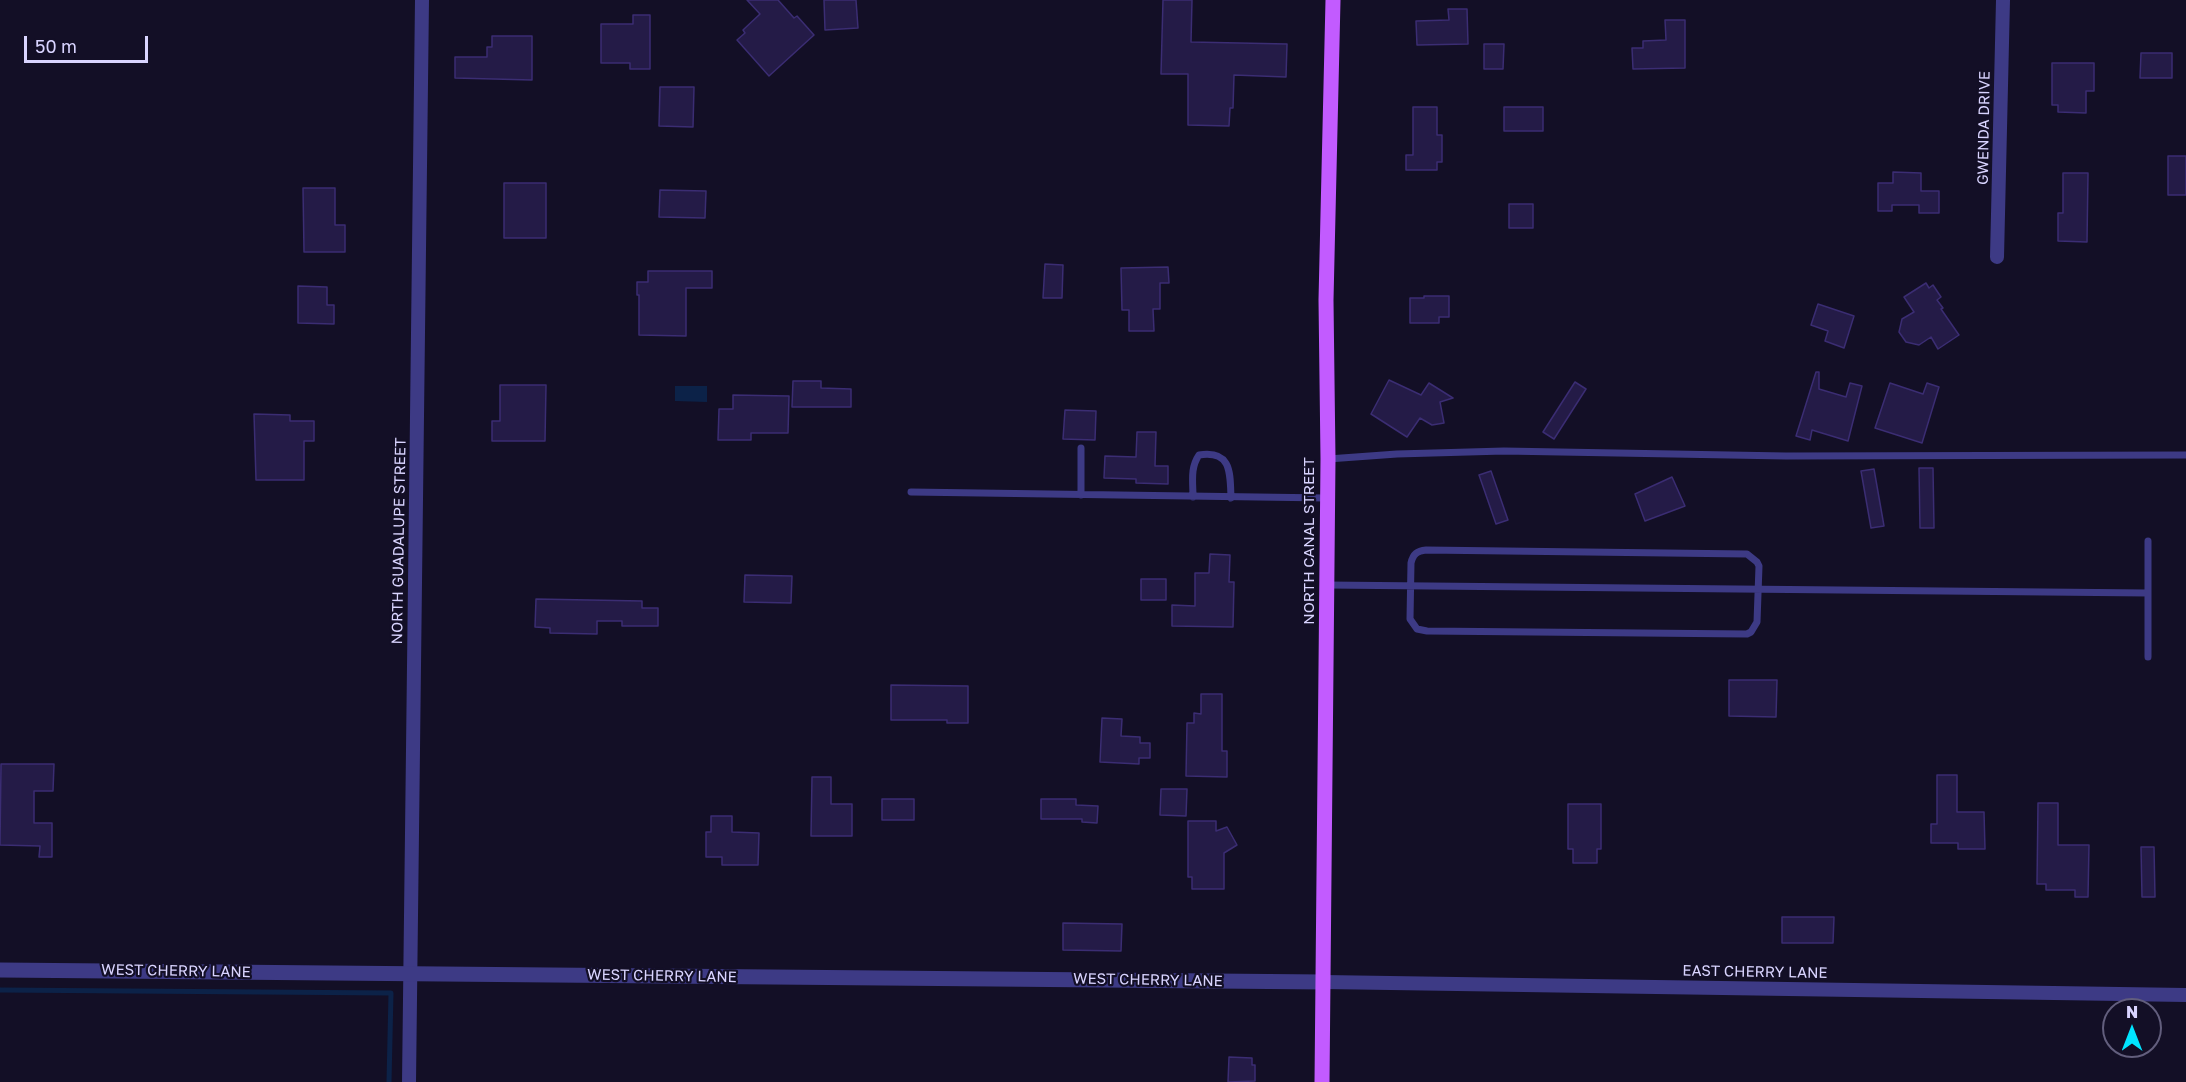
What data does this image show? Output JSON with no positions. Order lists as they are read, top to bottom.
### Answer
{
  "streets": {
    "main road": ["NORTH CANAL STREET"],
    "street": [
      "GWENDA DRIVE",
      "NORTH GUADALUPE STREET",
      "WEST CHERRY LANE",
      "EAST CHERRY LANE"
    ]
  },
  "crossings": [
    ["NORTH GUADALUPE STREET", "WEST CHERRY LANE"],
    ["NORTH CANAL STREET", "WEST CHERRY LANE"],
    ["NORTH CANAL STREET", "EAST CHERRY LANE"],
    ["WEST CHERRY LANE", "EAST CHERRY LANE"]
  ],
  "scale_bar": "50 m",
  "north": "top"
}
